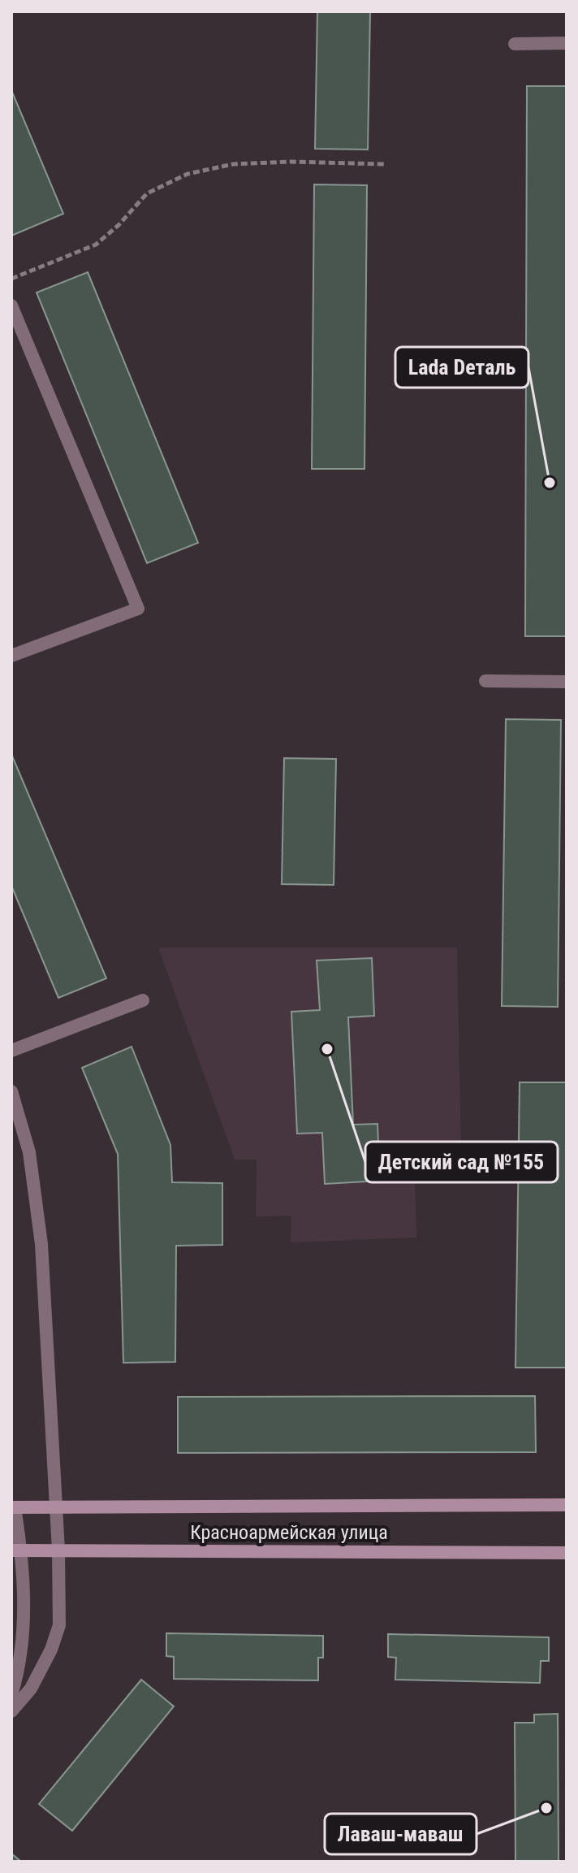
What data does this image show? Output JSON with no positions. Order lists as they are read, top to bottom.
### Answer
{
  "streets": {
    "main road": ["Красноармейская улица"]
  },
  "places": ["Lada Dеталь", "Детский сад №155", "Лаваш-маваш"]
}
